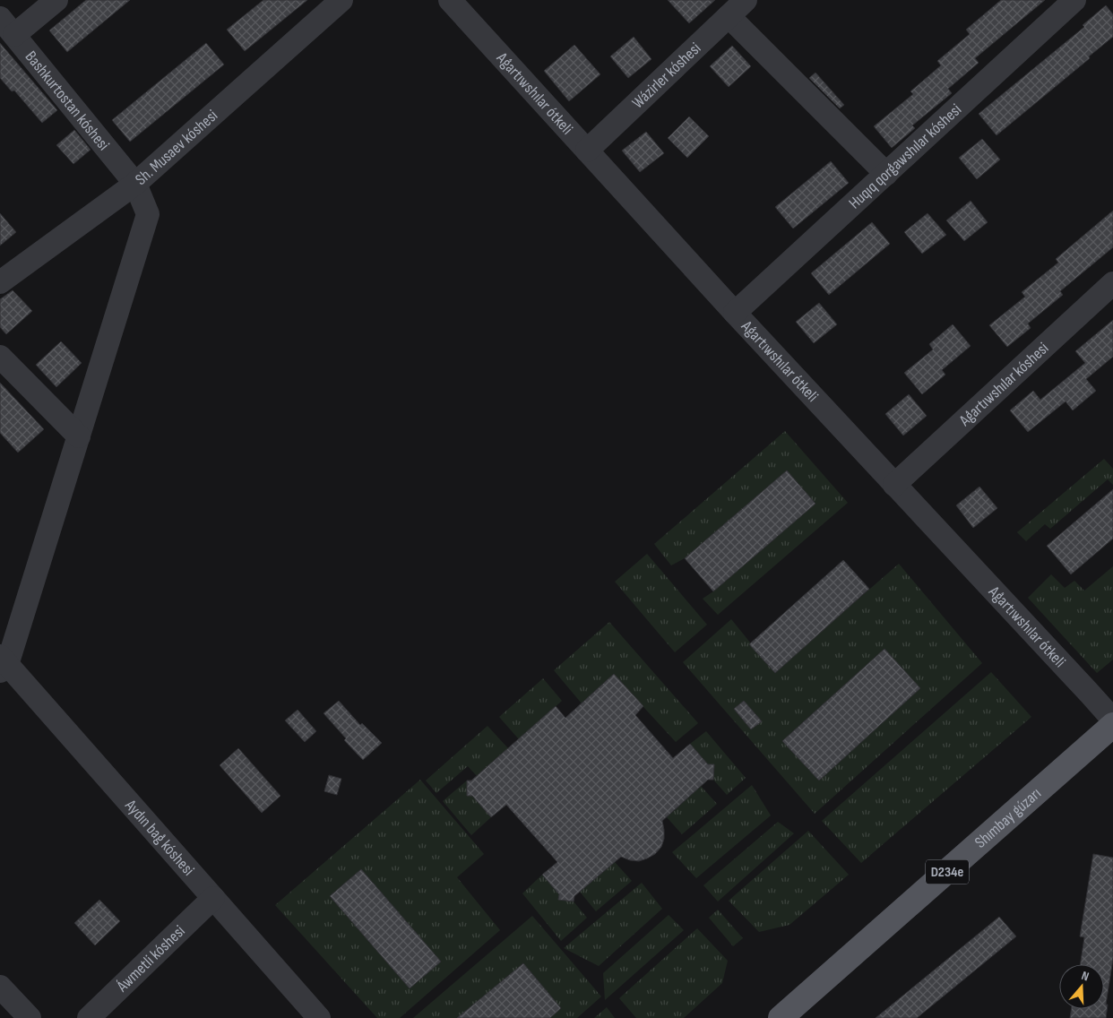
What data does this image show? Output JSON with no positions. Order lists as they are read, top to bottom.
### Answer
{
  "streets": {
    "main road": ["Shımbay gúzarı", "D234e"],
    "street": [
      "Wázirler kóshesi",
      "Aǵartıwshılar ótkeli",
      "Bashkurtostan kóshesi",
      "Sh. Musaev kóshesi",
      "Huqıq qorǵawshılar kóshesi",
      "Aǵartıwshılar kóshesi",
      "Aydın baǵ kóshesi",
      "Áwmetli kóshesi"
    ]
  },
  "crossings": [
    ["Wázirler kóshesi", "Aǵartıwshılar ótkeli"],
    ["Aǵartıwshılar ótkeli", "Huqıq qorǵawshılar kóshesi"],
    ["Aǵartıwshılar ótkeli", "Aǵartıwshılar kóshesi"],
    ["Bashkurtostan kóshesi", "Sh. Musaev kóshesi"],
    ["Bashkurtostan kóshesi", "Aydın baǵ kóshesi"],
    ["Aydın baǵ kóshesi", "Áwmetli kóshesi"]
  ],
  "north": "top"
}
